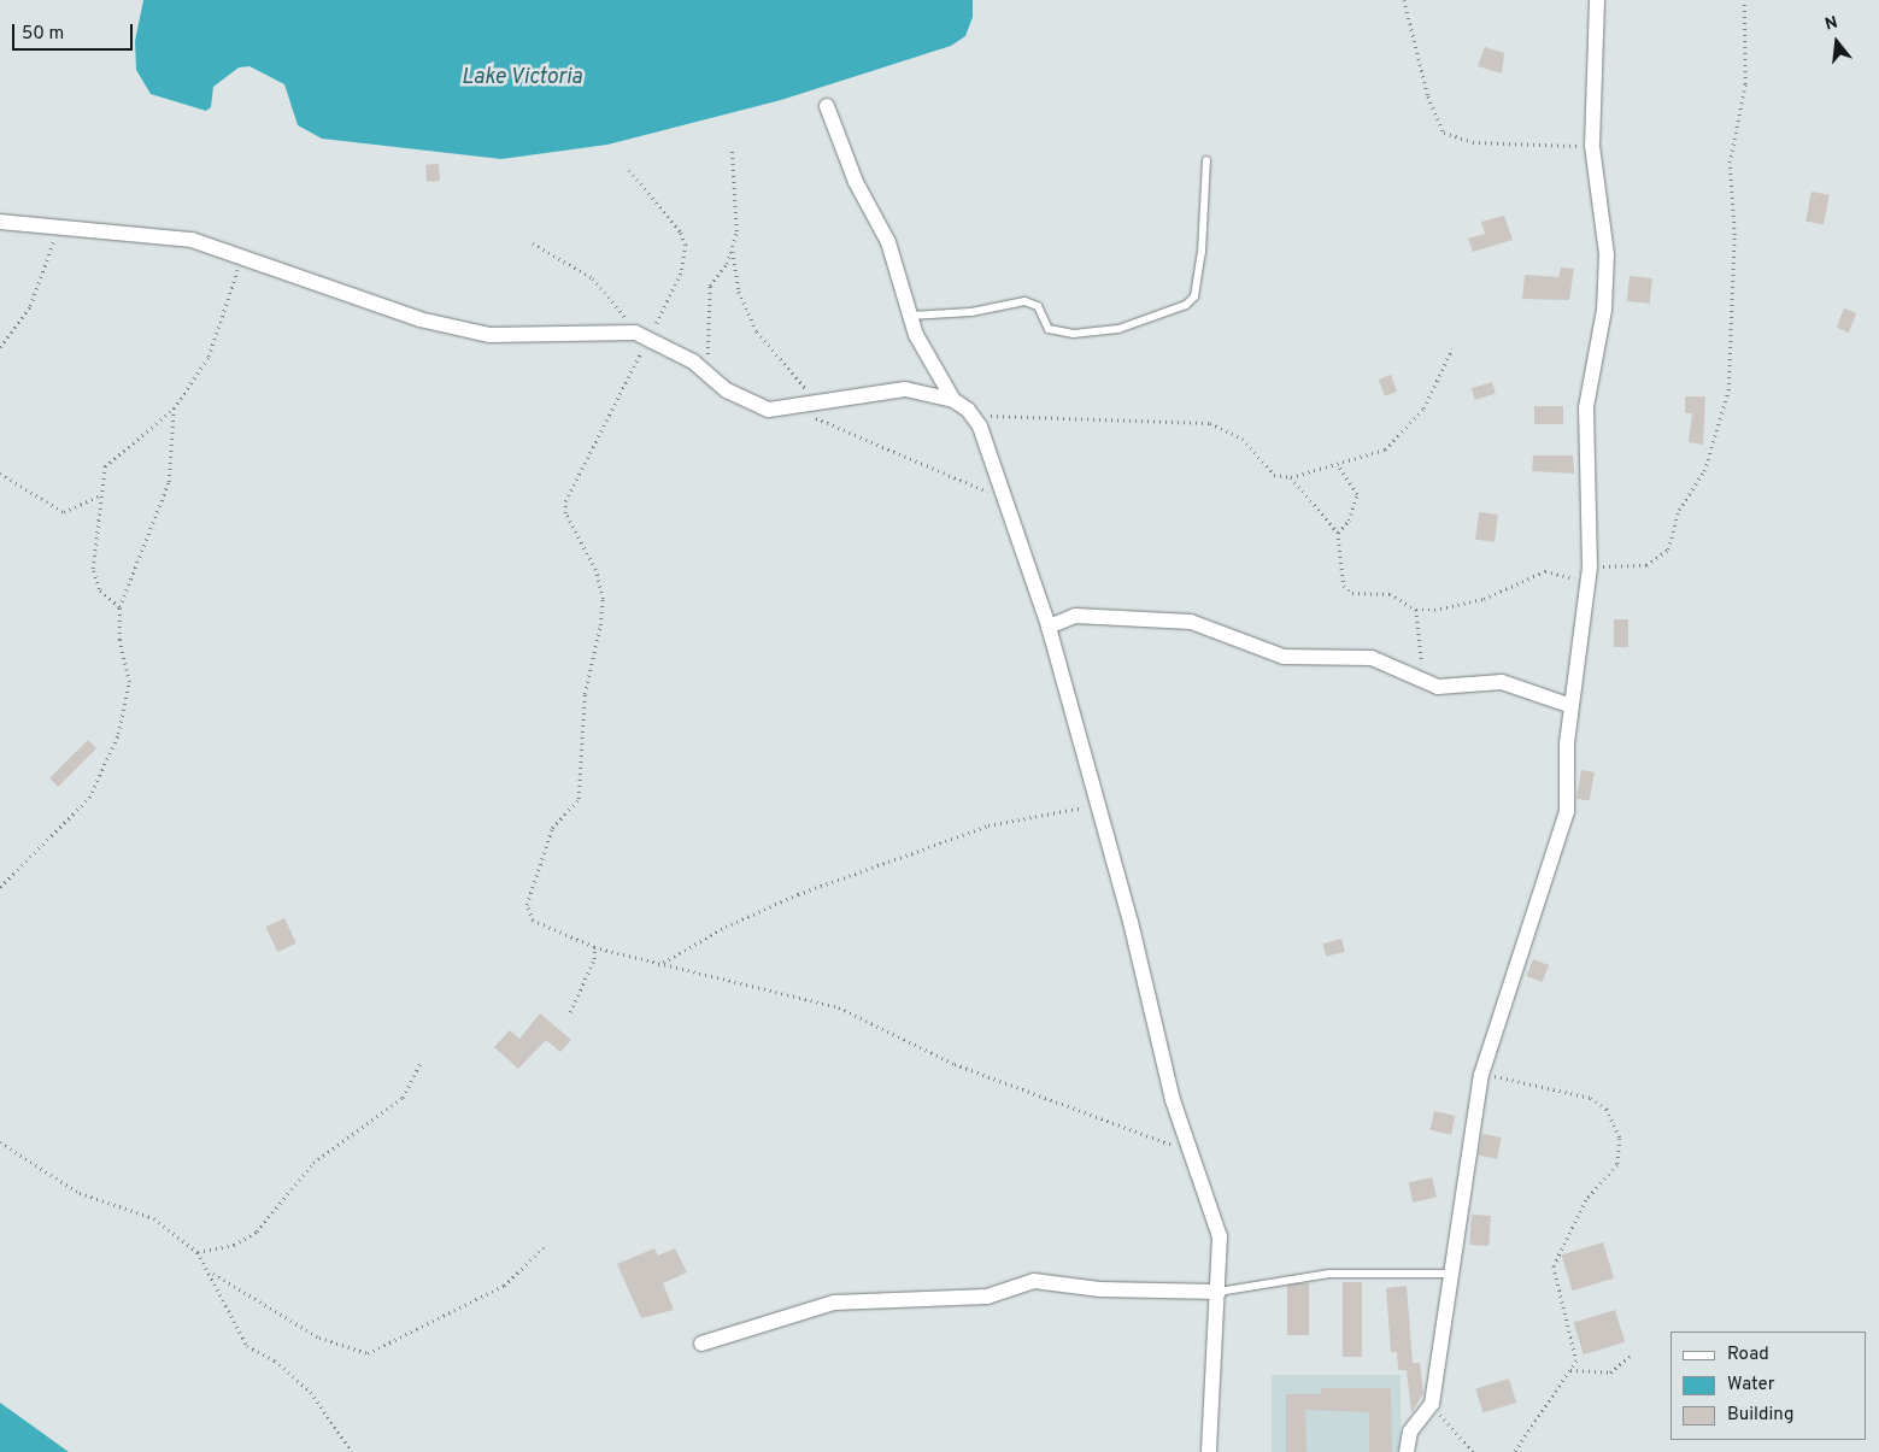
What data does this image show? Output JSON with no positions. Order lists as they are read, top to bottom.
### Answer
{
  "water": ["Lake Victoria"],
  "legend": ["Road", "Water", "Building"],
  "scale_bar": "50 m",
  "north": "top"
}
